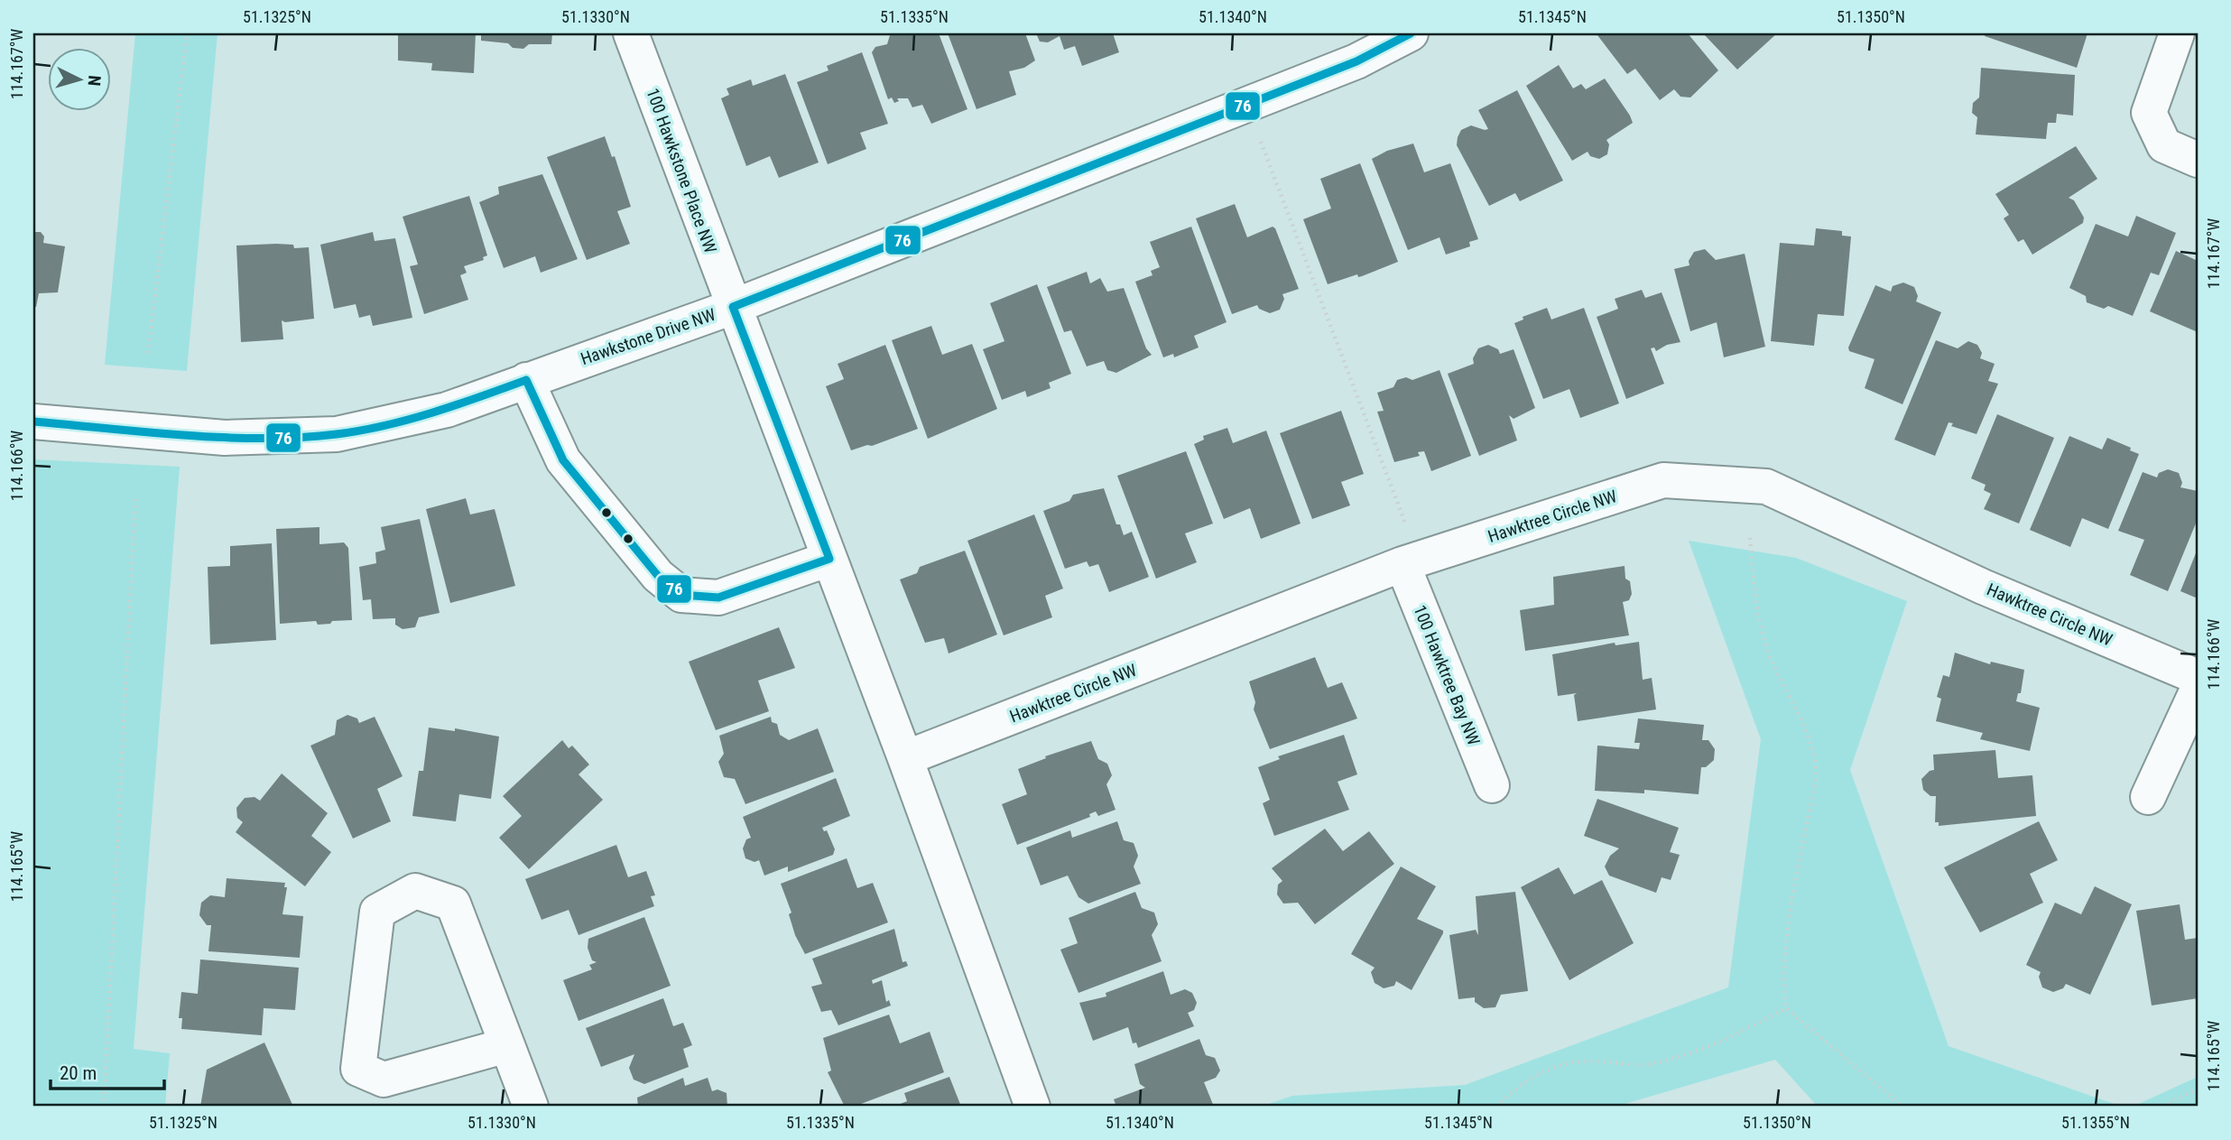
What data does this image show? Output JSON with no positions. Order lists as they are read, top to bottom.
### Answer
{
  "streets": {
    "street": [
      "100 Hawkstone Place NW",
      "Hawkstone Drive NW",
      "Hawktree Circle NW",
      "100 Hawktree Bay NW"
    ]
  },
  "crossings": [
    ["100 Hawkstone Place NW", "Hawkstone Drive NW"],
    ["Hawktree Circle NW", "100 Hawktree Bay NW"]
  ],
  "lines": ["transit line 76"],
  "scale_bar": "20 m",
  "north": "right",
  "coordinates": [
    "51.1325°N",
    "51.1330°N",
    "51.1335°N",
    "51.1340°N",
    "51.1345°N",
    "51.1350°N",
    "114.167°W",
    "114.166°W",
    "114.165°W",
    "51.1355°N"
  ]
}
